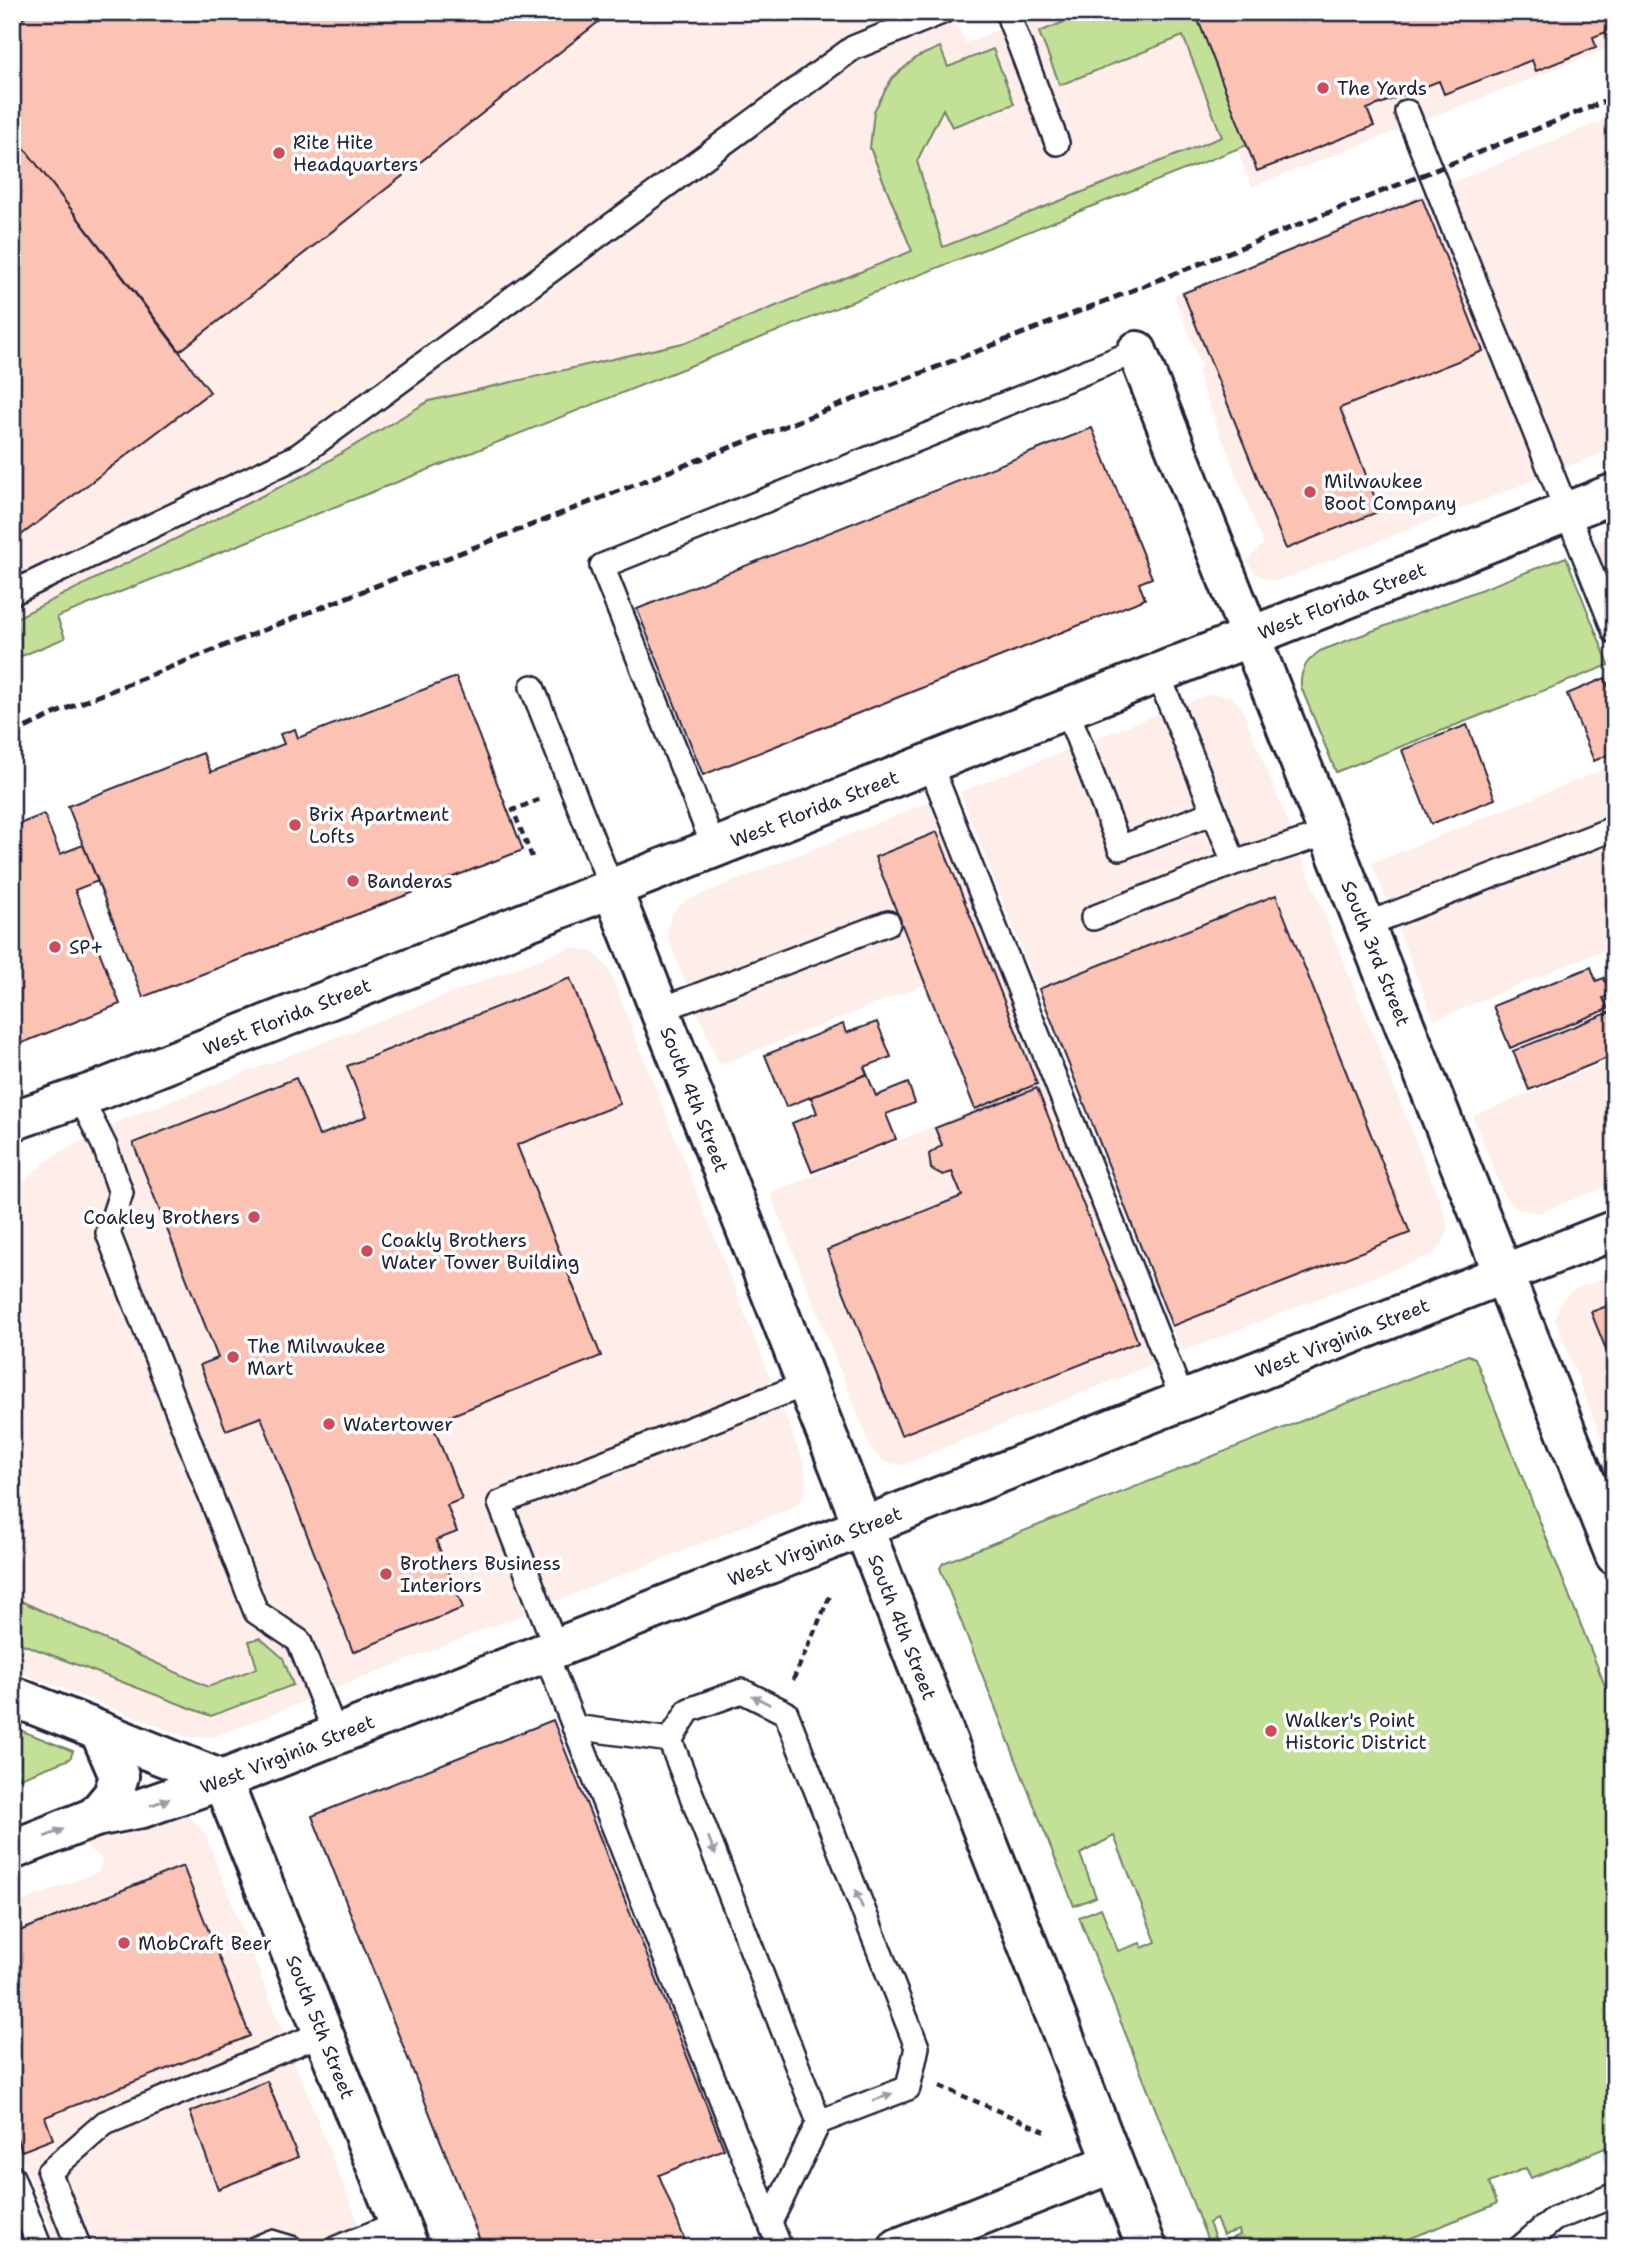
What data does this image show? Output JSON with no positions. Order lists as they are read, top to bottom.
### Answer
{
  "streets": {
    "street": [
      "West Florida Street",
      "South 3rd Street",
      "South 4th Street",
      "West Virginia Street",
      "South 5th Street"
    ]
  },
  "crossings": [
    ["West Florida Street", "South 3rd Street"],
    ["West Florida Street", "South 4th Street"],
    ["South 3rd Street", "West Virginia Street"],
    ["South 4th Street", "West Virginia Street"],
    ["West Virginia Street", "South 5th Street"]
  ],
  "places": [
    "The Yards",
    "Rite Hite Headquarters",
    "Milwaukee Boot Company",
    "Brix Apartment Lofts",
    "Banderas",
    "SP+",
    "Coakley Brothers",
    "Coakly Brothers Water Tower Building",
    "The Milwaukee Mart",
    "Watertower",
    "Brothers Business Interiors",
    "Walker's Point Historic District",
    "MobCraft Beer"
  ]
}
